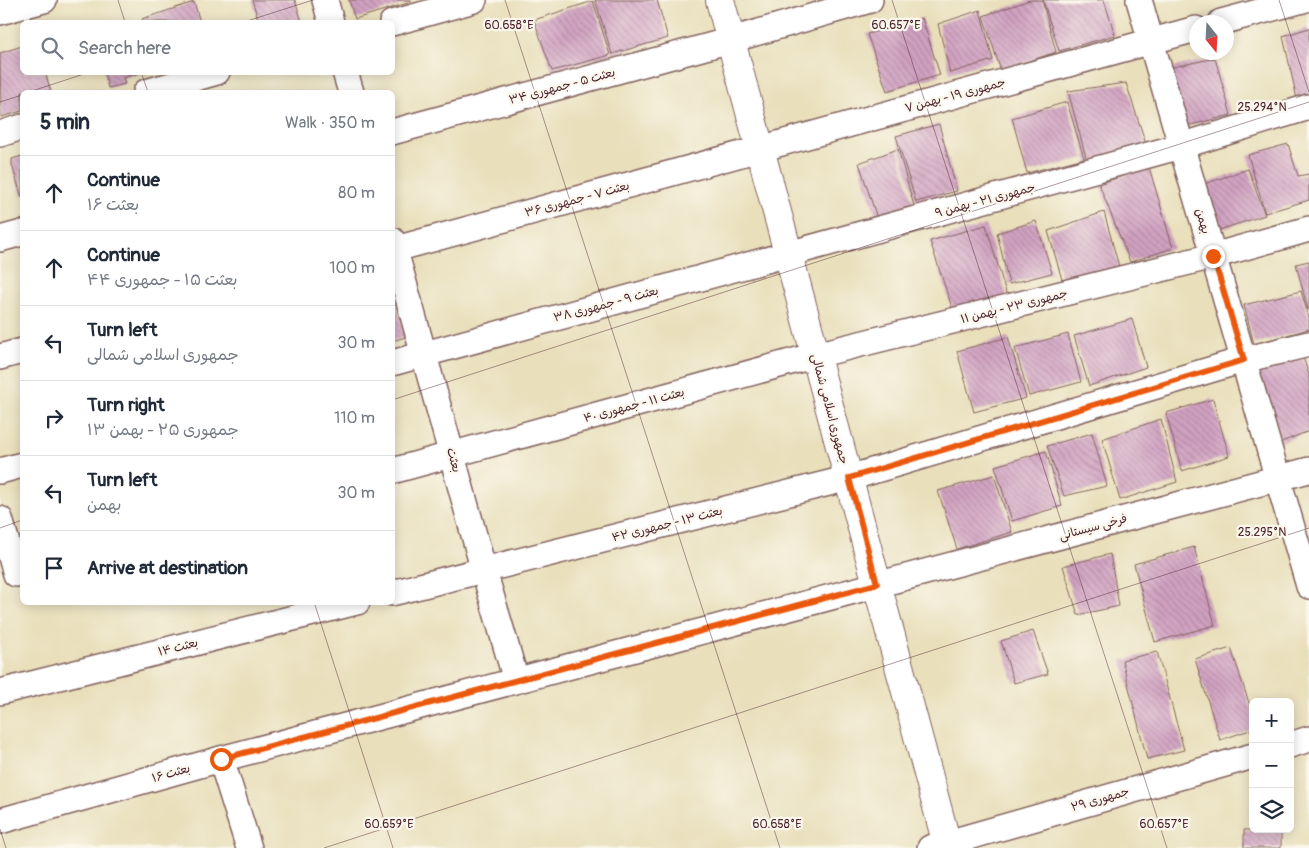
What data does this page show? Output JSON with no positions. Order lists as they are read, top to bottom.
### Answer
{
  "streets": {
    "street": [
      "بعثت ۵ - جمهوری ۳۴",
      "جمهوری ۱۹ - بهمن ۷",
      "بعثت ۷ - جمهوری ۳۶",
      "جمهوری ۲۱ - بهمن ۹",
      "بهمن",
      "بعثت ۹ - جمهوری ۳۸",
      "جمهوری ۲۳ - بهمن ۱۱",
      "بعثت ۱۱ - جمهوری ۴۰",
      "جمهوری اسلامی شمالی",
      "بعثت",
      "بعثت ۱۳ - جمهوری ۴۲",
      "فرخی سیستانی",
      "بعثت ۱۴",
      "بعثت ۱۶",
      "جمهوری ۲۹"
    ]
  },
  "crossings": [
    ["بعثت ۵ - جمهوری ۳۴", "جمهوری اسلامی شمالی"],
    ["جمهوری ۱۹ - بهمن ۷", "بعثت ۷ - جمهوری ۳۶"],
    ["جمهوری ۱۹ - بهمن ۷", "بهمن"],
    ["جمهوری ۱۹ - بهمن ۷", "جمهوری اسلامی شمالی"],
    ["بعثت ۷ - جمهوری ۳۶", "جمهوری اسلامی شمالی"],
    ["جمهوری ۲۱ - بهمن ۹", "بهمن"],
    ["جمهوری ۲۱ - بهمن ۹", "بعثت ۹ - جمهوری ۳۸"],
    ["جمهوری ۲۱ - بهمن ۹", "جمهوری اسلامی شمالی"],
    ["بهمن", "جمهوری ۲۳ - بهمن ۱۱"],
    ["بهمن", "بعثت ۱۳ - جمهوری ۴۲"],
    ["بهمن", "فرخی سیستانی"],
    ["بعثت ۹ - جمهوری ۳۸", "جمهوری اسلامی شمالی"],
    ["بعثت ۹ - جمهوری ۳۸", "بعثت"],
    ["جمهوری ۲۳ - بهمن ۱۱", "بعثت ۱۱ - جمهوری ۴۰"],
    ["جمهوری ۲۳ - بهمن ۱۱", "جمهوری اسلامی شمالی"],
    ["بعثت ۱۱ - جمهوری ۴۰", "جمهوری اسلامی شمالی"],
    ["بعثت ۱۱ - جمهوری ۴۰", "بعثت"],
    ["جمهوری اسلامی شمالی", "بعثت ۱۳ - جمهوری ۴۲"],
    ["جمهوری اسلامی شمالی", "فرخی سیستانی"],
    ["جمهوری اسلامی شمالی", "جمهوری ۲۹"],
    ["بعثت", "بعثت ۱۳ - جمهوری ۴۲"],
    ["بعثت", "فرخی سیستانی"],
    ["بعثت", "بعثت ۱۶"],
    ["فرخی سیستانی", "بعثت ۱۶"]
  ],
  "north": "bottom",
  "page": {
    "search": "Search here",
    "heading": ["5 min", "Walk · 350 m"],
    "list": [
      ["Continue", "بعثت ۱۶", "80 m"],
      ["Continue", "بعثت ۱۵ - جمهوری ۴۴", "100 m"],
      ["Turn left", "جمهوری اسلامی شمالی", "30 m"],
      ["Turn right", "جمهوری ۲۵ - بهمن ۱۳", "110 m"],
      ["Turn left", "بهمن", "30 m"],
      "Arrive at destination"
    ],
    "map_buttons": ["+", "−"]
  },
  "coordinates": [
    "60.658°E",
    "60.657°E",
    "25.294°N",
    "25.295°N",
    "60.659°E"
  ]
}
